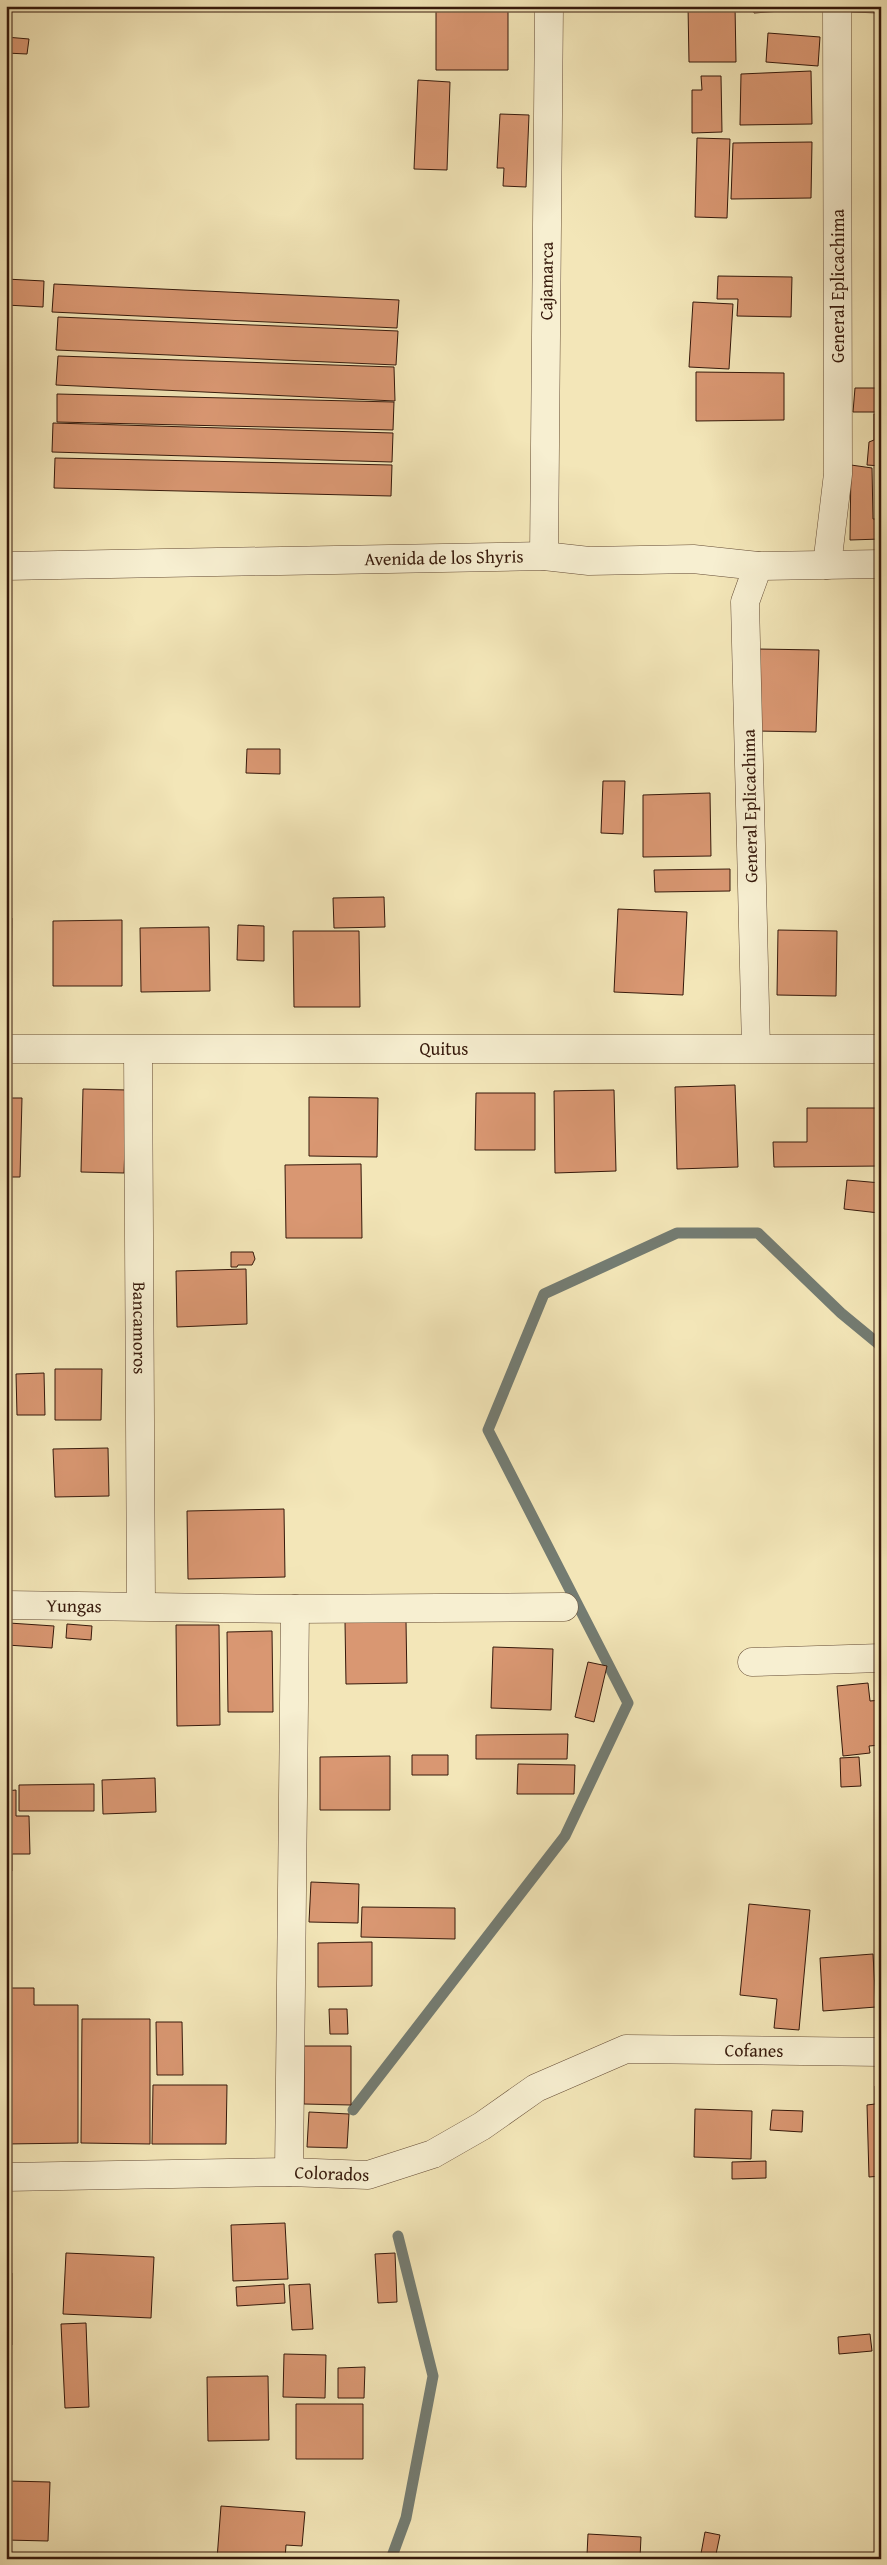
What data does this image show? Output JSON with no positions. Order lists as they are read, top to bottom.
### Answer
{
  "streets": {
    "street": [
      "Cajamarca",
      "General Eplicachima",
      "Avenida de los Shyris",
      "Quitus",
      "Bancamoros",
      "Yungas",
      "Cofanes",
      "Colorados"
    ]
  },
  "crossings": [
    ["Cajamarca", "Avenida de los Shyris"],
    ["General Eplicachima", "Avenida de los Shyris"],
    ["General Eplicachima", "Quitus"],
    ["Quitus", "Bancamoros"],
    ["Bancamoros", "Yungas"],
    ["Cofanes", "Colorados"]
  ]
}
